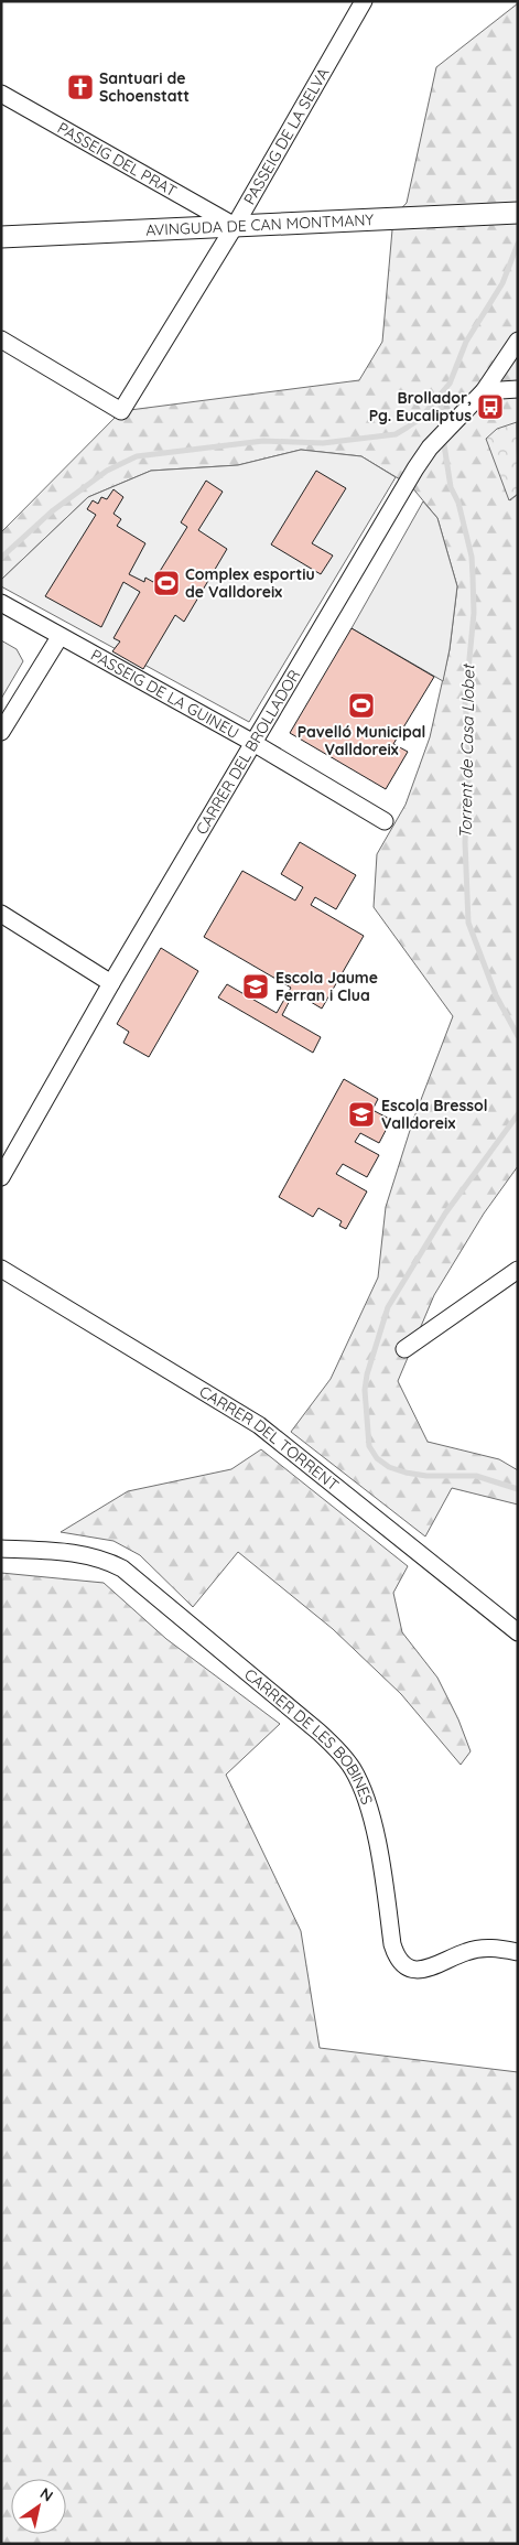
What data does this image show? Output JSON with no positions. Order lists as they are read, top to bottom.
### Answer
{
  "streets": {
    "street": [
      "PASSEIG DE LA SELVA",
      "PASSEIG DEL PRAT",
      "AVINGUDA DE CAN MONTMANY",
      "PASSEIG DE LA GUINEU",
      "CARRER DEL BROLLADOR",
      "CARRER DEL TORRENT",
      "CARRER DE LES BOBINES"
    ]
  },
  "crossings": [
    ["PASSEIG DE LA SELVA", "PASSEIG DEL PRAT"],
    ["PASSEIG DE LA SELVA", "AVINGUDA DE CAN MONTMANY"],
    ["PASSEIG DEL PRAT", "AVINGUDA DE CAN MONTMANY"],
    ["PASSEIG DE LA GUINEU", "CARRER DEL BROLLADOR"]
  ],
  "water": ["Torrent de Casa Llobet"],
  "places": {
    "church": ["Santuari de Schoenstatt"],
    "bus stop": ["Brollador, Pg. Eucaliptus"],
    "sports": ["Complex esportiu de Valldoreix", "Pavelló Municipal Valldoreix"],
    "school or university": ["Escola Jaume Ferran i Clua", "Escola Bressol Valldoreix"]
  },
  "north": "top right"
}
